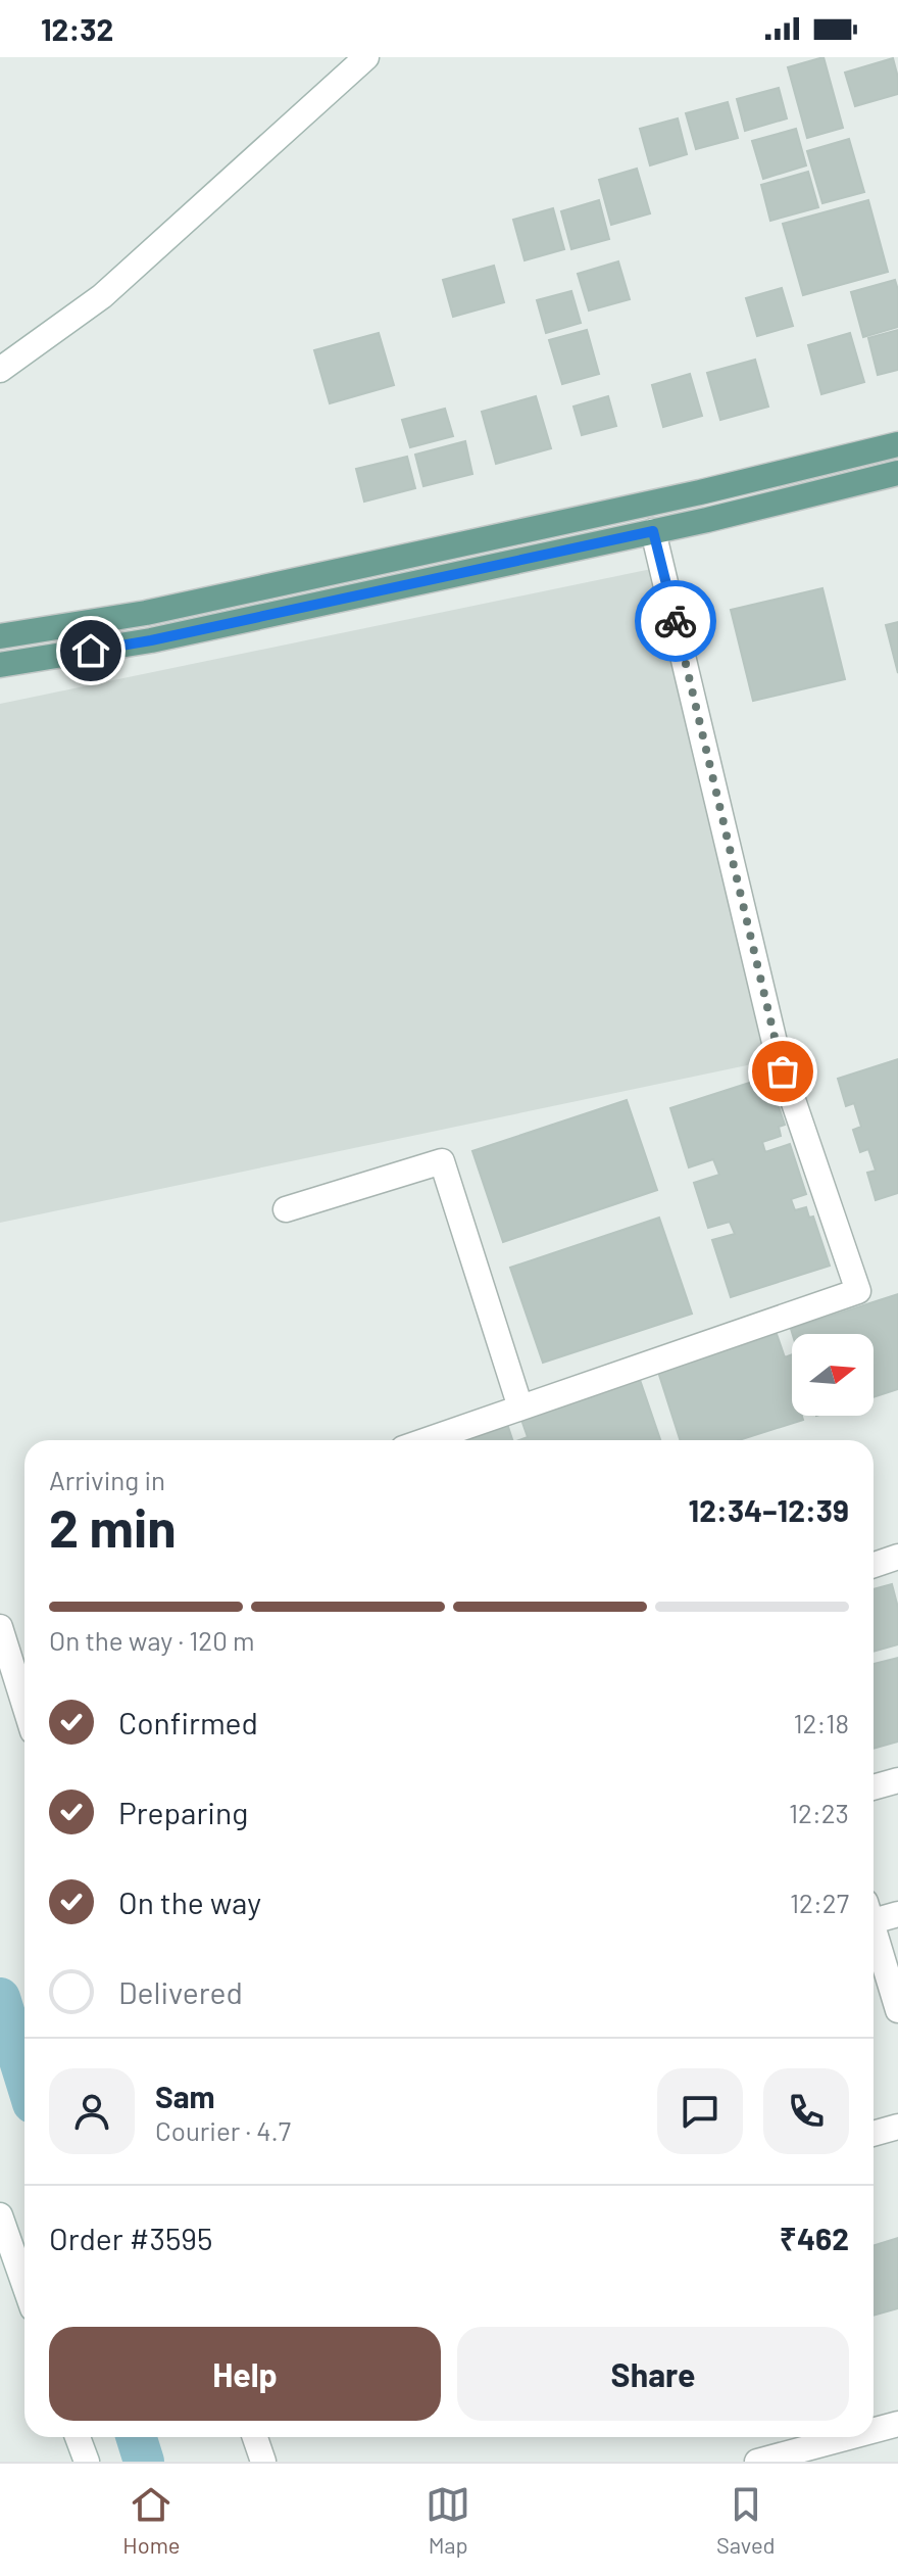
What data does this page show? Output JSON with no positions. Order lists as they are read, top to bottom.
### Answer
{
  "north": "right",
  "page": {
    "status": "12:32",
    "heading": ["2 min", "Arriving in", "12:34–12:39"],
    "panel": [
      "Sam",
      "Courier · 4.7",
      "Order #3595",
      "₹462"
    ],
    "bar": "On the way · 120 m",
    "list": [
      ["Confirmed", "12:18"],
      ["Preparing", "12:23"],
      ["On the way", "12:27"],
      "Delivered"
    ],
    "buttons": ["Help", "Share"],
    "tabs": ["Home", "Map", "Saved"]
  }
}
